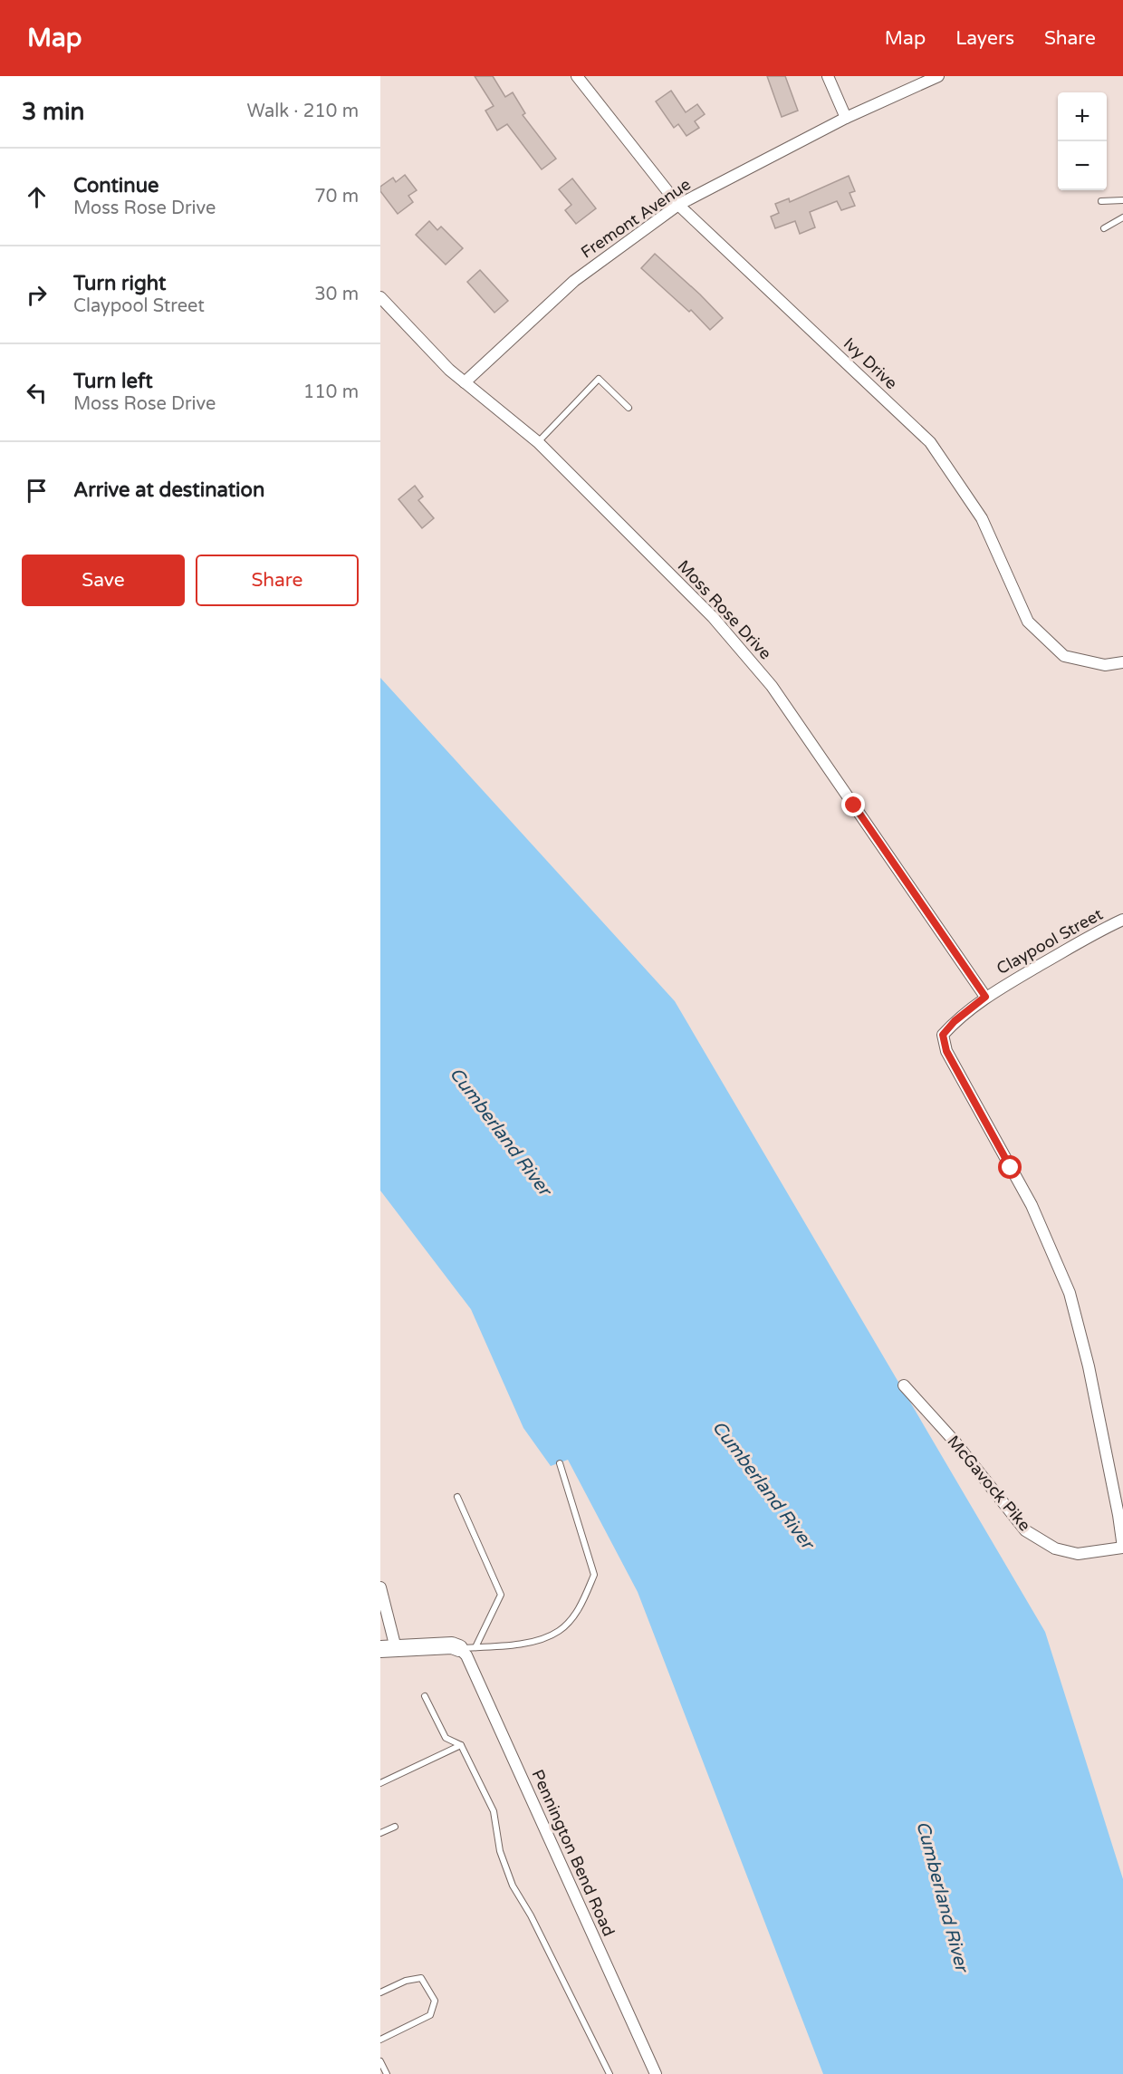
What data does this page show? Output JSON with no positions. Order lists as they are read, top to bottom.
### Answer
{
  "streets": {
    "street": [
      "Fremont Avenue",
      "Ivy Drive",
      "Moss Rose Drive",
      "Claypool Street",
      "McGavock Pike",
      "Pennington Bend Road"
    ]
  },
  "crossings": [
    ["Fremont Avenue", "Ivy Drive"],
    ["Fremont Avenue", "Moss Rose Drive"],
    ["Moss Rose Drive", "Claypool Street"],
    ["Claypool Street", "McGavock Pike"]
  ],
  "water": ["Cumberland River"],
  "page": {
    "header": "Map",
    "nav": ["Map", "Layers", "Share"],
    "heading": ["3 min", "Walk · 210 m"],
    "map_buttons": ["+", "−"],
    "list": [
      ["Continue", "Moss Rose Drive", "70 m"],
      ["Turn right", "Claypool Street", "30 m"],
      ["Turn left", "Moss Rose Drive", "110 m"],
      "Arrive at destination"
    ],
    "buttons": ["Save", "Share"]
  }
}
